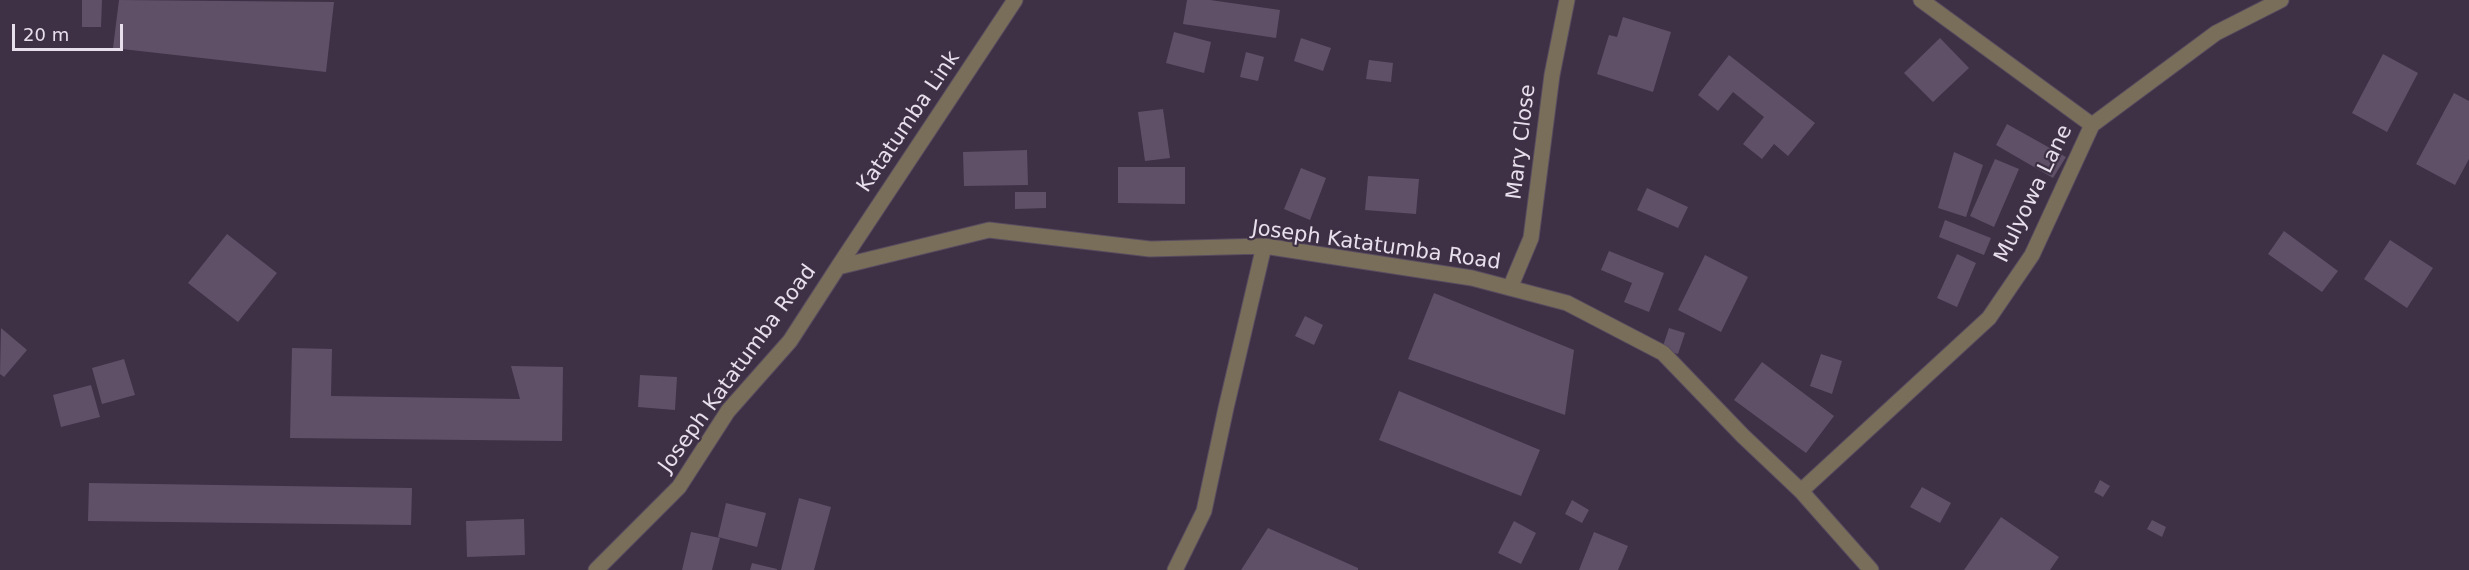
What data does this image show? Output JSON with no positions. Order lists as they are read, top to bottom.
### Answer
{
  "streets": {
    "street": [
      "Katatumba Link",
      "Mary Close",
      "Mulyowa Lane",
      "Joseph Katatumba Road"
    ]
  },
  "crossings": [
    ["Katatumba Link", "Joseph Katatumba Road"],
    ["Mary Close", "Joseph Katatumba Road"],
    ["Mulyowa Lane", "Joseph Katatumba Road"]
  ],
  "scale_bar": "20 m"
}
